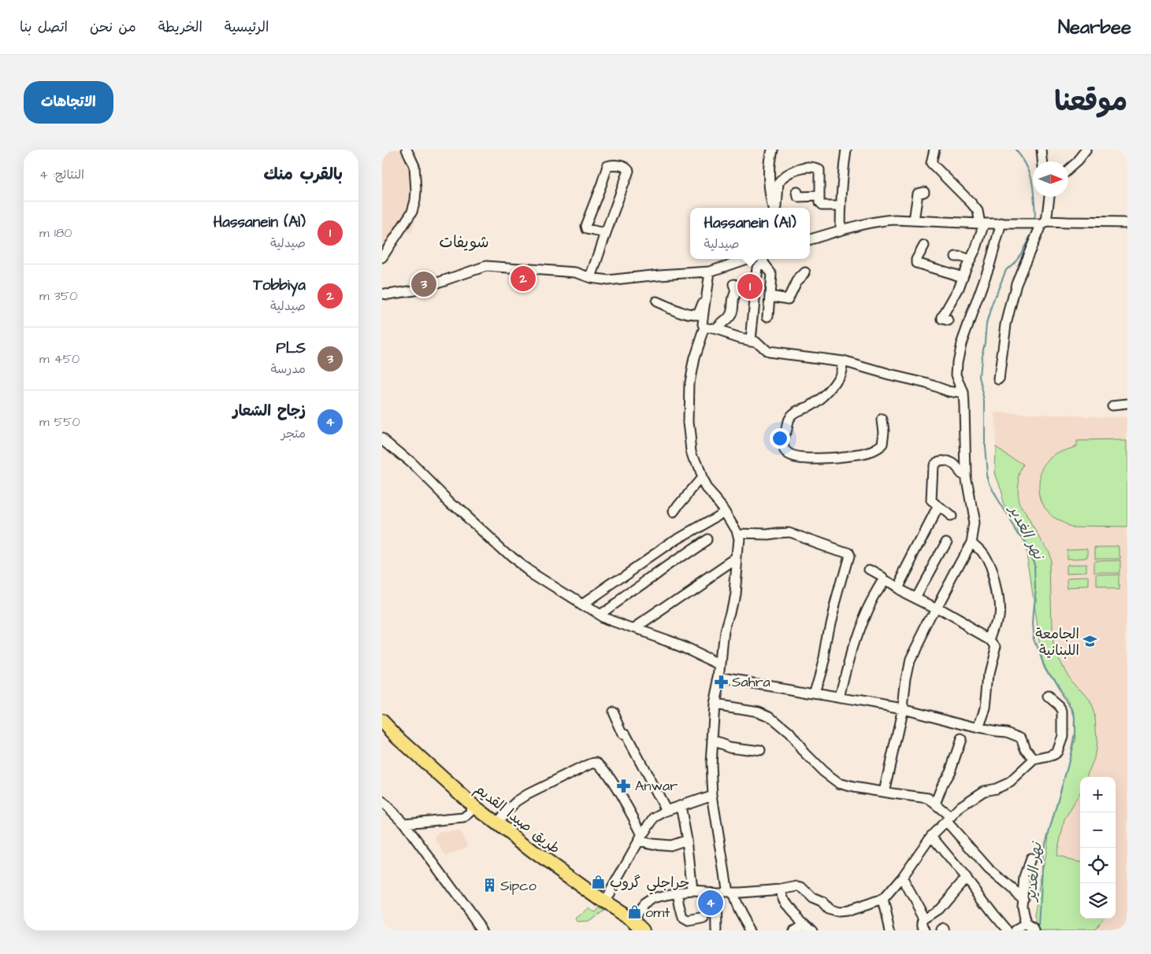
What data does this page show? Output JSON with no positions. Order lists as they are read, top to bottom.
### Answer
{
  "streets": {
    "highway": ["طريق صيدا القديم"]
  },
  "districts": ["شويفات"],
  "water": ["نهر الغدير"],
  "places": {
    "school or university": ["الجامعة اللبنانية"],
    "pharmacy": ["Sahra", "Anwar"],
    "shop": ["حراجلي گروپ", "omt"],
    "building": ["Sipco"]
  },
  "north": "right",
  "page": {
    "header": "Nearbee",
    "nav": [
      "الرئيسية",
      "الخريطة",
      "من نحن",
      "اتصل بنا"
    ],
    "title": "موقعنا",
    "buttons": "الاتجاهات",
    "heading": ["بالقرب منك", "النتائج: 4"],
    "list": [
      {
        "mark": "1",
        "name": "Hassanein (Al)",
        "note": "صيدلية",
        "value": "180 m"
      },
      {
        "mark": "2",
        "name": "Tobbiya",
        "note": "صيدلية",
        "value": "350 m"
      },
      {
        "mark": "3",
        "name": "PLS",
        "note": "مدرسة",
        "value": "450 m"
      },
      {
        "mark": "4",
        "name": "زجاح الشعار",
        "note": "متجر",
        "value": "550 m"
      }
    ],
    "popup": ["Hassanein (Al)", "صيدلية"],
    "pins": [
      "2",
      "3",
      "1",
      "4"
    ],
    "map_buttons": ["+", "−"]
  }
}
